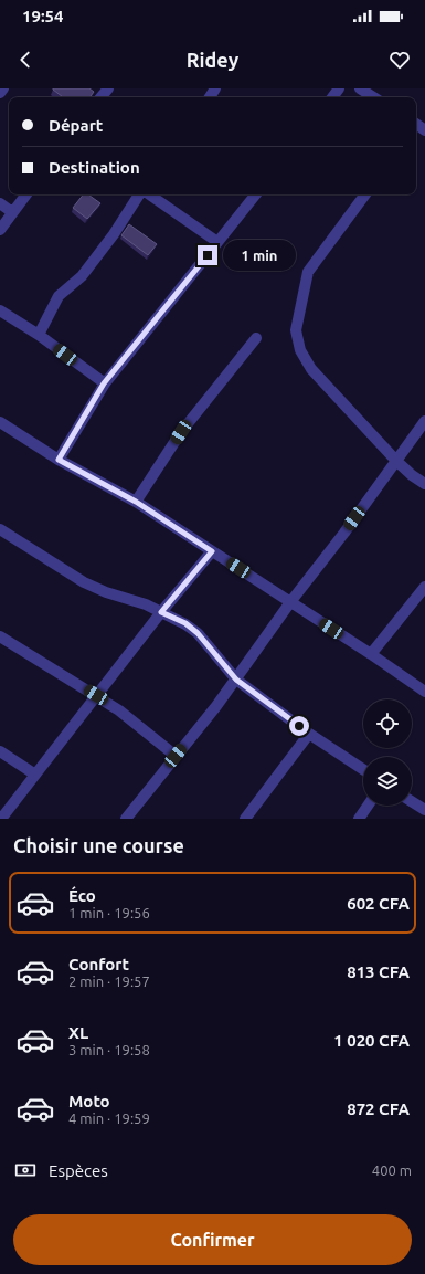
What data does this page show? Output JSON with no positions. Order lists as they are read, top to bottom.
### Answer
{
  "page": {
    "status": "19:54",
    "header": "Ridey",
    "banner": ["Départ", "Destination"],
    "bubble": "1 min",
    "heading": "Choisir une course",
    "list": [
      {
        "name": "Éco",
        "note": "1 min · 19:56",
        "value": "602 CFA"
      },
      {
        "name": "Confort",
        "note": "2 min · 19:57",
        "value": "813 CFA"
      },
      {
        "name": "XL",
        "note": "3 min · 19:58",
        "value": "1 020 CFA"
      },
      {
        "name": "Moto",
        "note": "4 min · 19:59",
        "value": "872 CFA"
      }
    ],
    "pay": ["Espèces", "400 m"],
    "buttons": "Confirmer"
  }
}
